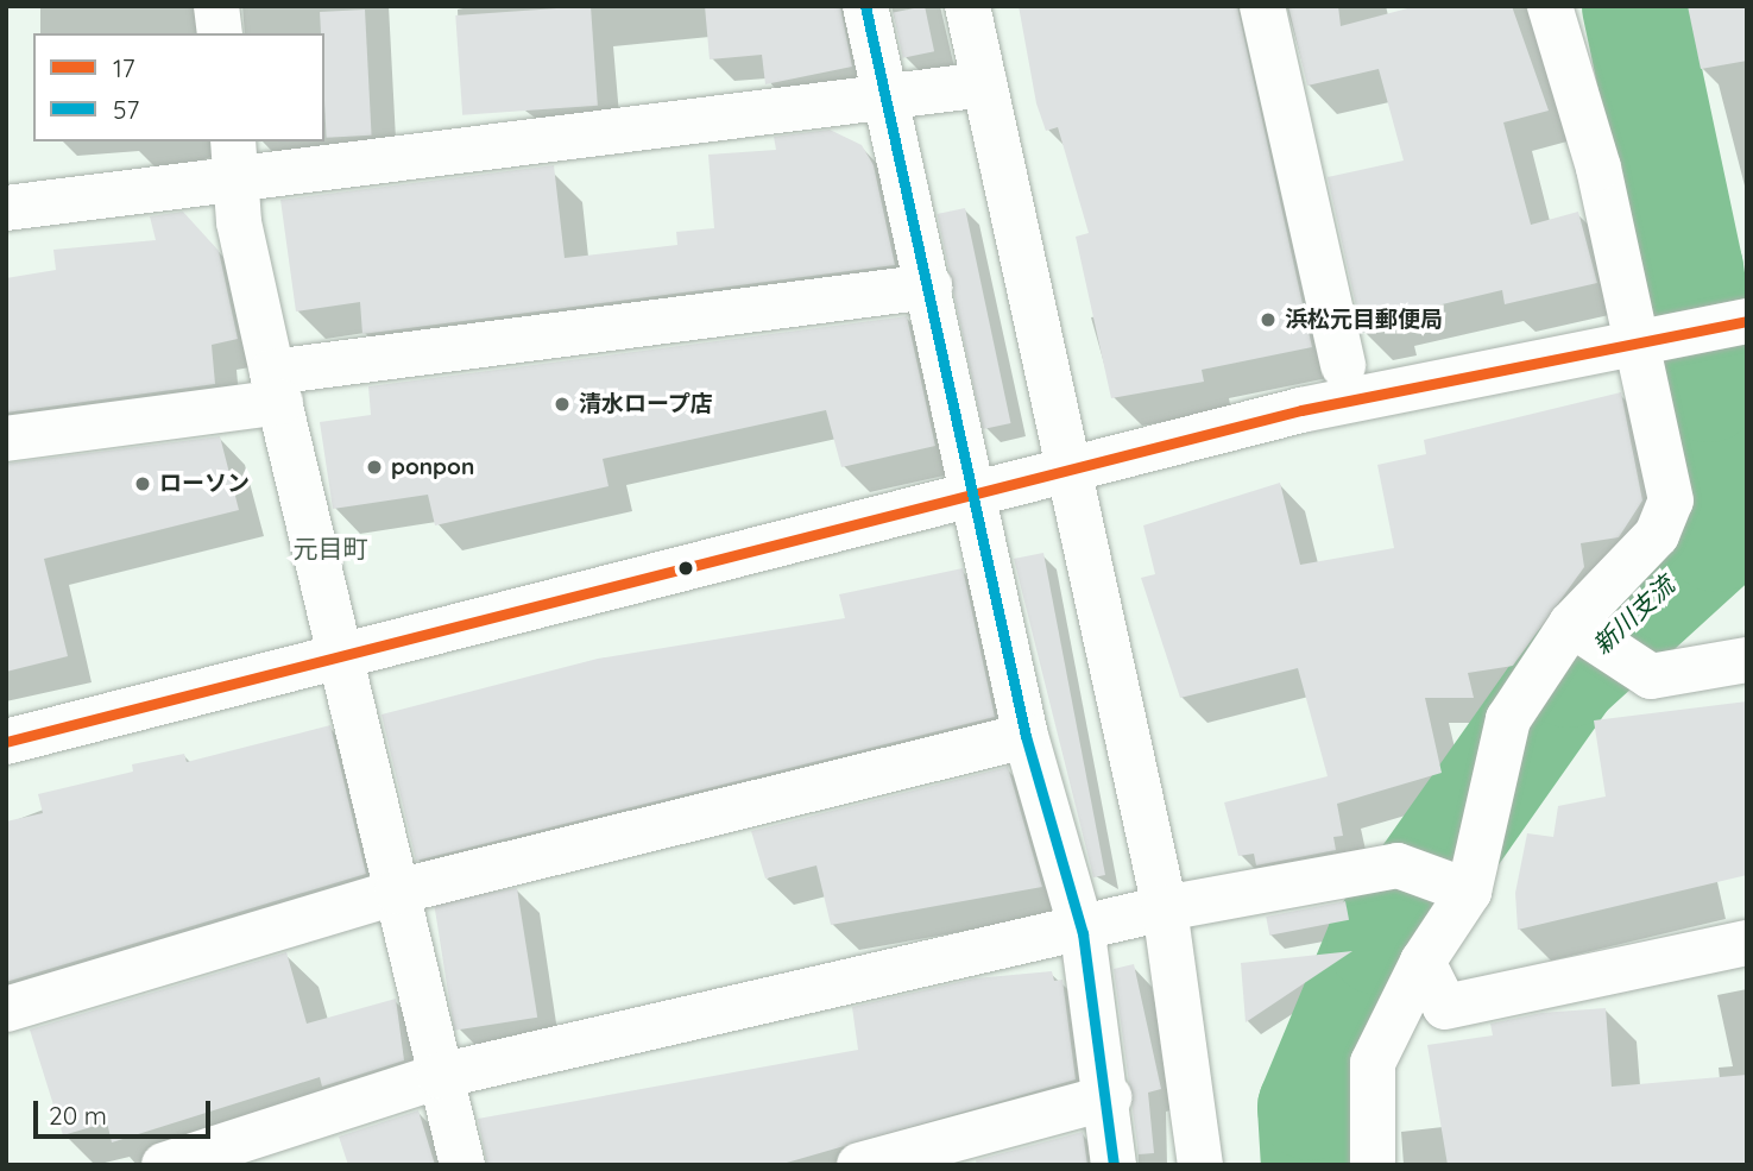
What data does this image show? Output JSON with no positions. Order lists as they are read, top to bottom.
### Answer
{
  "districts": ["元目町"],
  "water": ["新川支流"],
  "places": [
    "浜松元目郵便局",
    "清水ロープ店",
    "ponpon",
    "ローソン"
  ],
  "lines": ["transit line 57", "transit line 17"],
  "legend": ["17", "57"],
  "scale_bar": "20 m"
}
